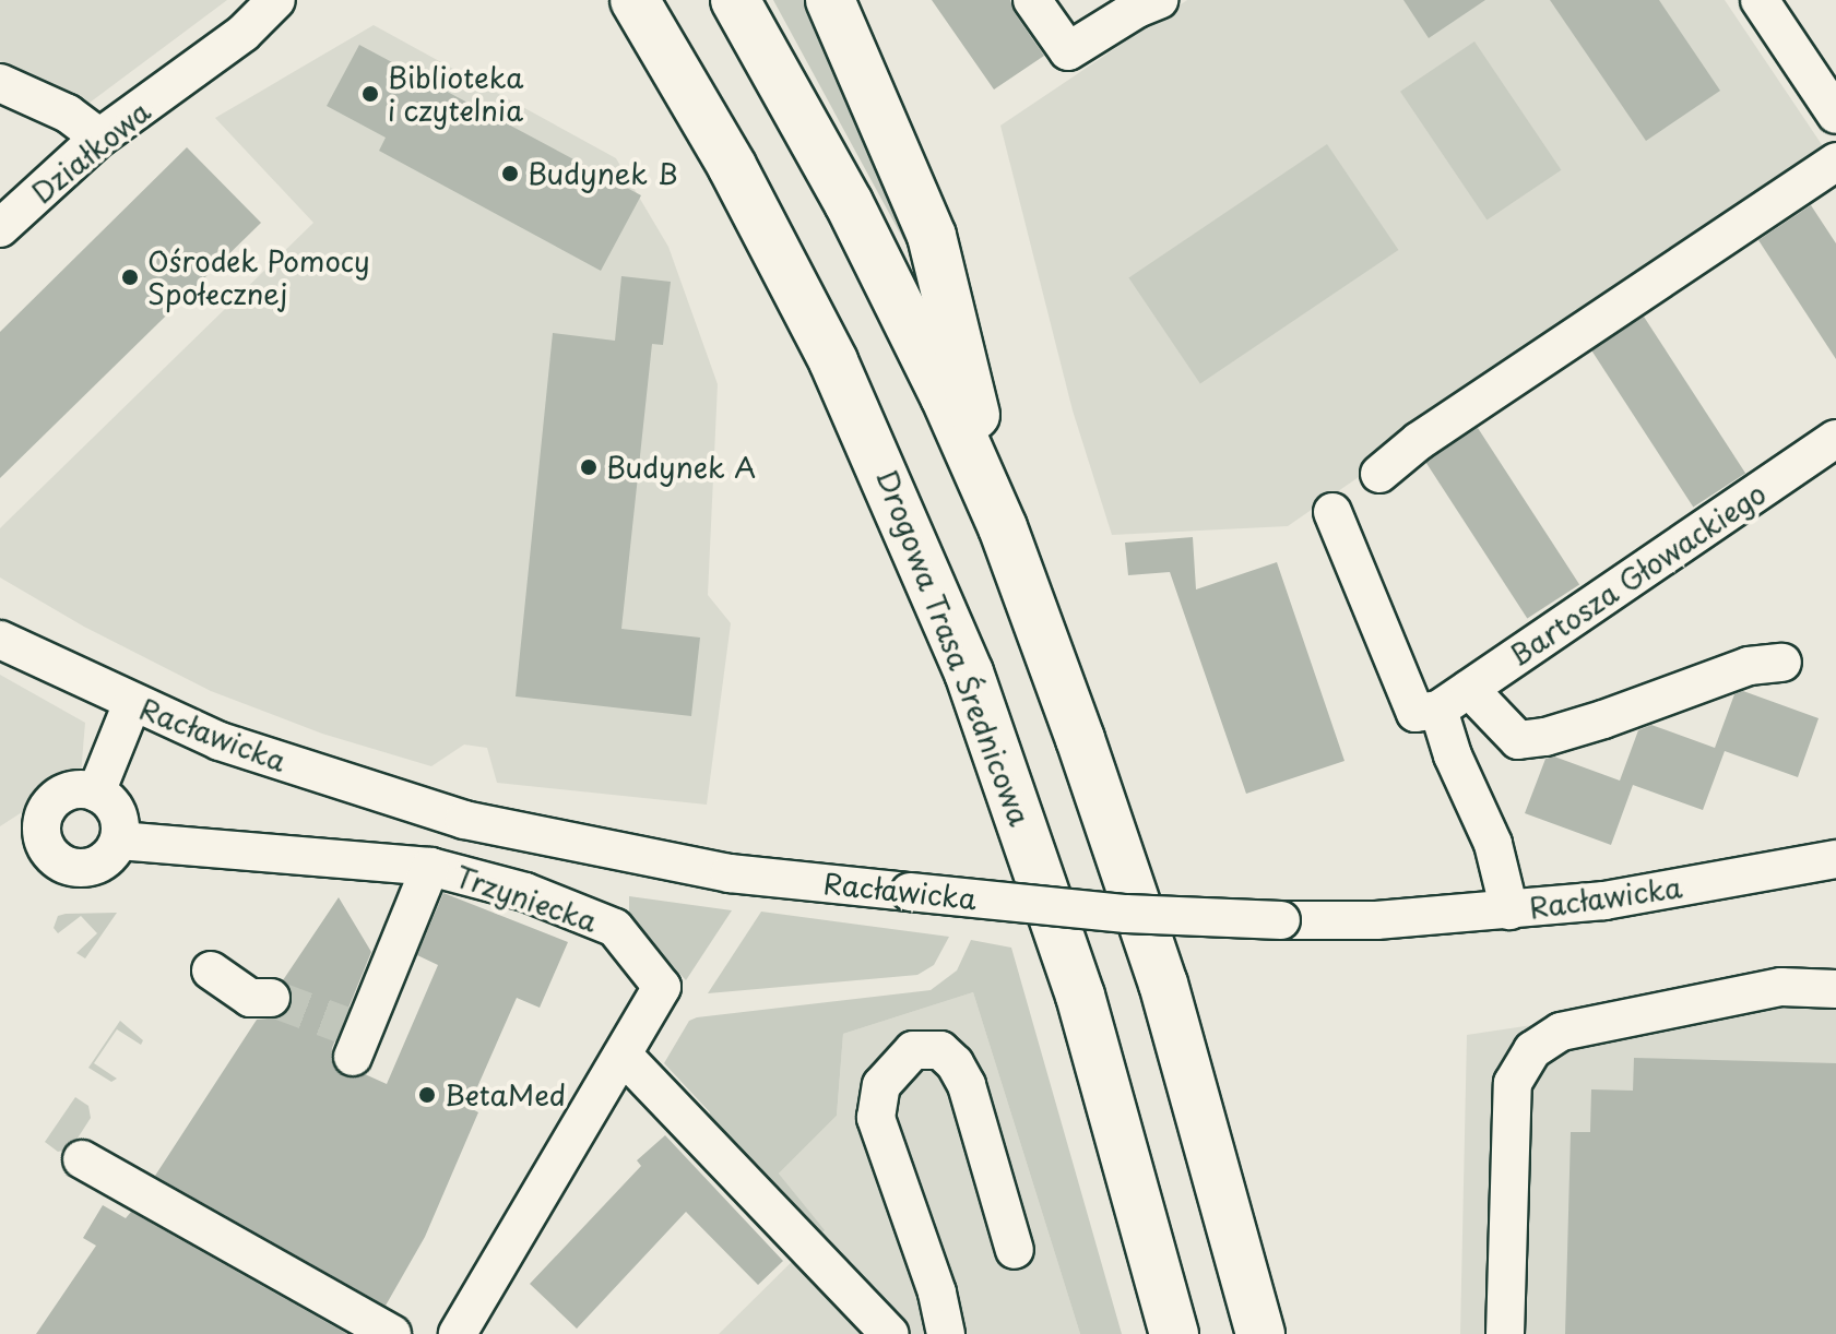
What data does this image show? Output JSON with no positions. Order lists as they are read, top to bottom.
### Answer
{
  "streets": {
    "main road": ["Drogowa Trasa Średnicowa"],
    "street": [
      "Działkowa",
      "Bartosza Głowackiego",
      "Racławicka",
      "Trzyniecka"
    ]
  },
  "places": [
    "Biblioteka i czytelnia",
    "Budynek B",
    "Ośrodek Pomocy Społecznej",
    "Budynek A",
    "BetaMed"
  ]
}
